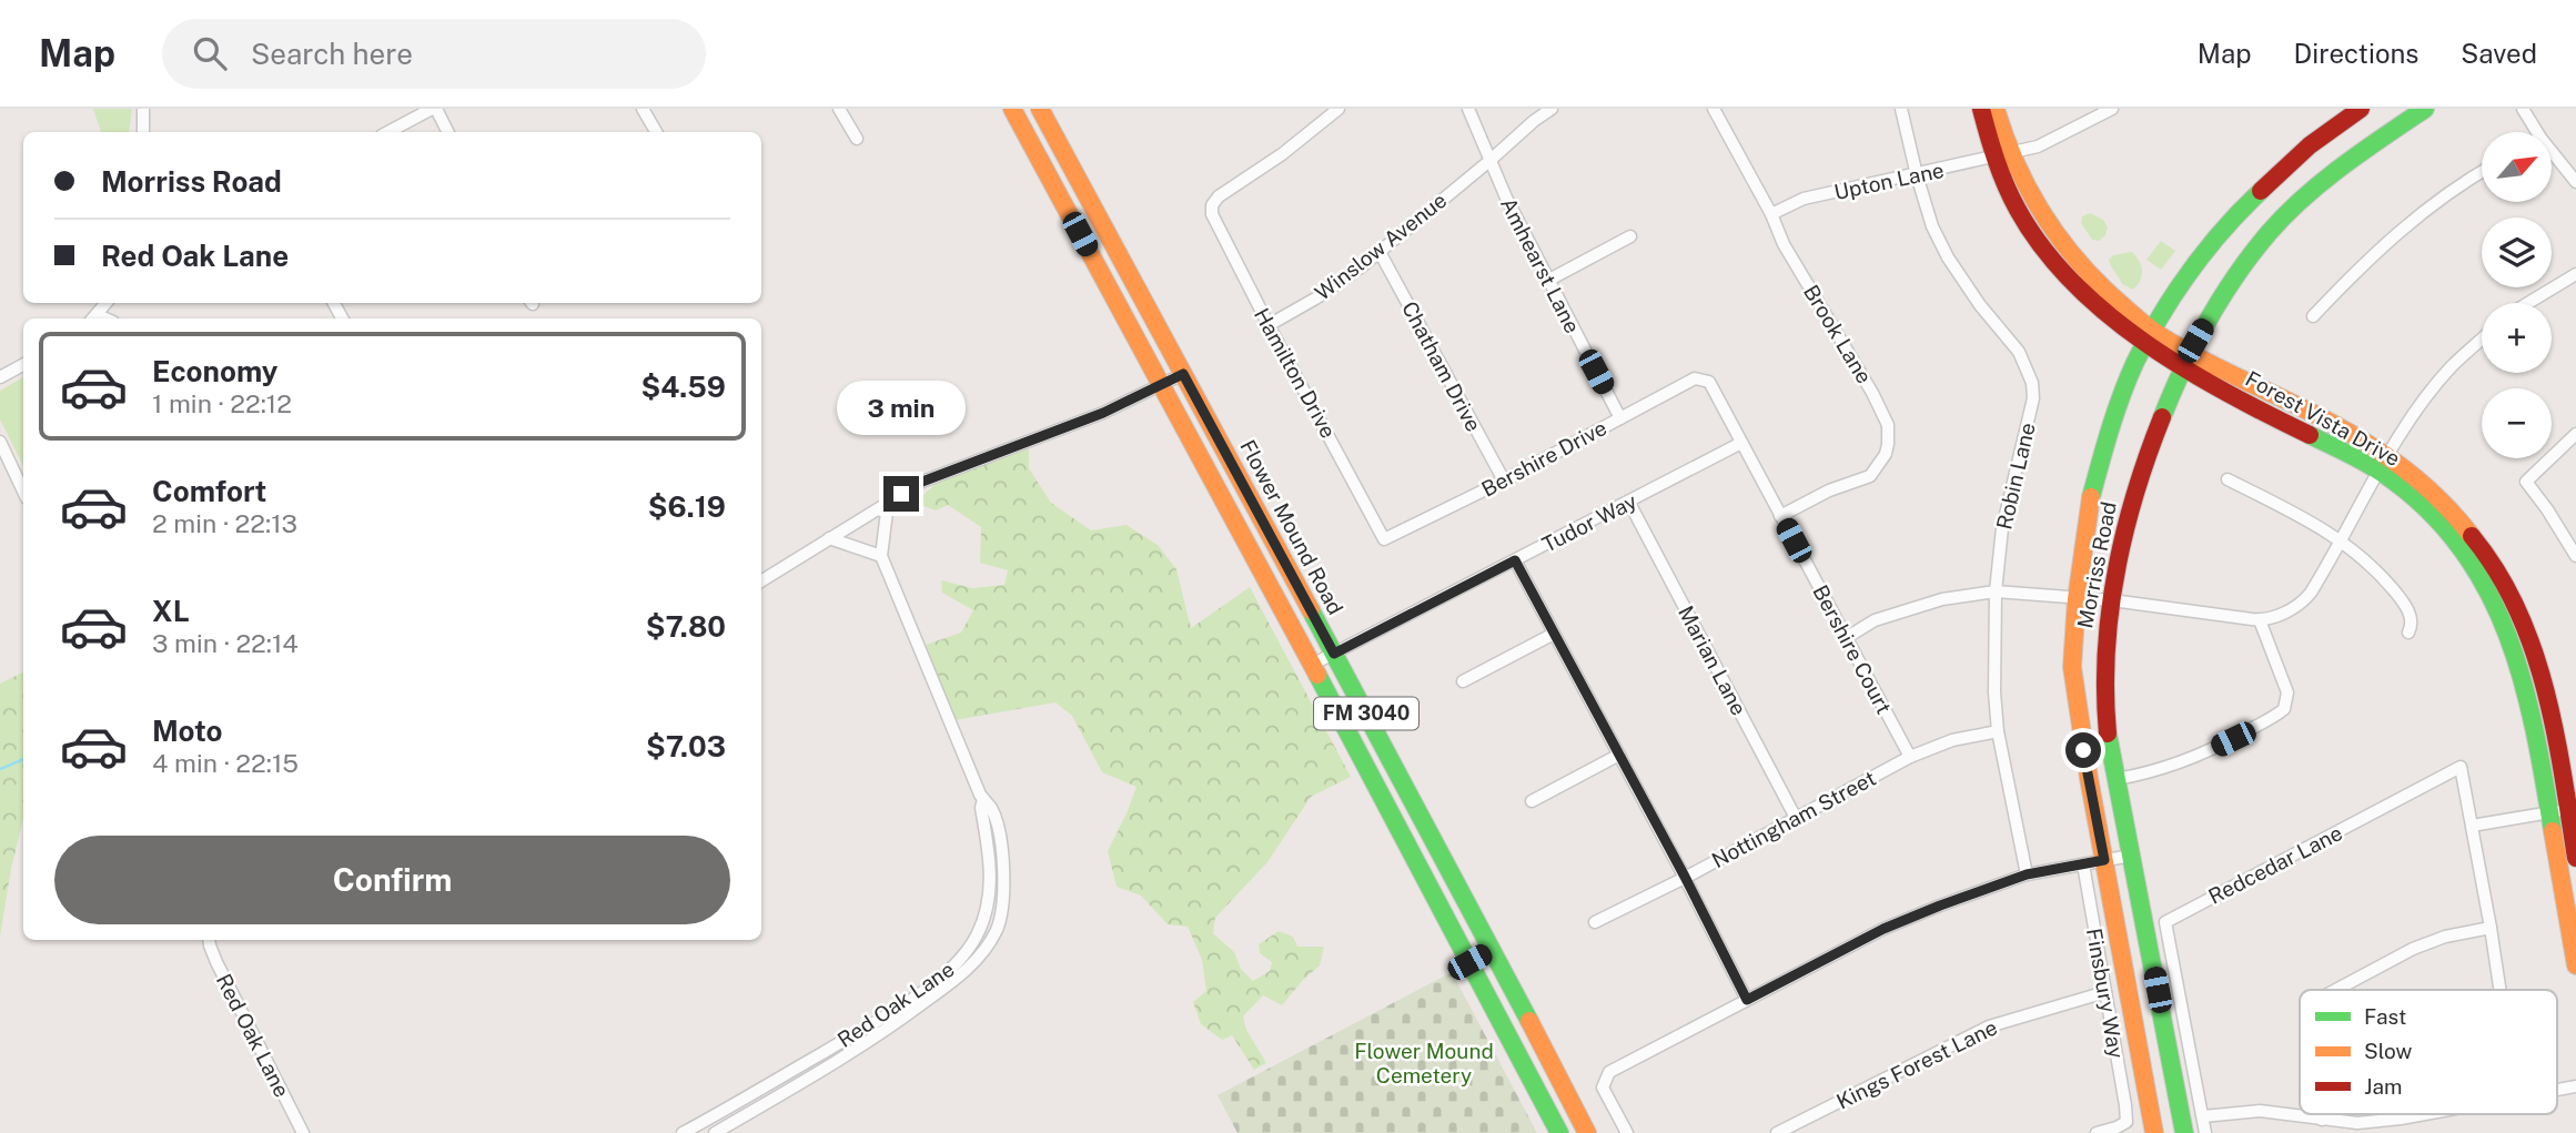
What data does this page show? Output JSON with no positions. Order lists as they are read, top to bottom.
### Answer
{
  "streets": {
    "main road": [
      "Forest Vista Drive",
      "Flower Mound Road",
      "Morriss Road",
      "FM 3040"
    ],
    "street": [
      "Upton Lane",
      "Winslow Avenue",
      "Amhearst Lane",
      "Brook Lane",
      "Chatham Drive",
      "Hamilton Drive",
      "Bershire Drive",
      "Robin Lane",
      "Tudor Way",
      "Bershire Court",
      "Marian Lane",
      "Nottingham Street",
      "Redcedar Lane",
      "Finsbury Way",
      "Red Oak Lane",
      "Kings Forest Lane"
    ]
  },
  "crossings": [
    ["Upton Lane", "Brook Lane"],
    ["Upton Lane", "Forest Vista Drive"],
    ["Upton Lane", "Robin Lane"],
    ["Winslow Avenue", "Amhearst Lane"],
    ["Winslow Avenue", "Chatham Drive"],
    ["Winslow Avenue", "Hamilton Drive"],
    ["Amhearst Lane", "Bershire Drive"],
    ["Brook Lane", "Bershire Court"],
    ["Chatham Drive", "Bershire Drive"],
    ["Hamilton Drive", "Bershire Drive"],
    ["Forest Vista Drive", "Morriss Road"],
    ["Bershire Drive", "Bershire Court"],
    ["Robin Lane", "Nottingham Street"],
    ["Tudor Way", "Flower Mound Road"],
    ["Tudor Way", "Bershire Court"],
    ["Tudor Way", "Marian Lane"],
    ["Tudor Way", "FM 3040"],
    ["Bershire Court", "Nottingham Street"],
    ["Marian Lane", "Nottingham Street"],
    ["Finsbury Way", "Kings Forest Lane"]
  ],
  "parks": ["Flower Mound Cemetery"],
  "legend": ["Fast", "Slow", "Jam"],
  "north": "top right",
  "page": {
    "header": "Map",
    "search": "Search here",
    "nav": ["Map", "Directions", "Saved"],
    "map_buttons": ["+", "−"],
    "banner": ["Morriss Road", "Red Oak Lane"],
    "list": [
      {
        "name": "Economy",
        "note": "1 min · 22:12",
        "value": "$4.59"
      },
      {
        "name": "Comfort",
        "note": "2 min · 22:13",
        "value": "$6.19"
      },
      {
        "name": "XL",
        "note": "3 min · 22:14",
        "value": "$7.80"
      },
      {
        "name": "Moto",
        "note": "4 min · 22:15",
        "value": "$7.03"
      }
    ],
    "bubble": "3 min",
    "buttons": "Confirm"
  }
}
